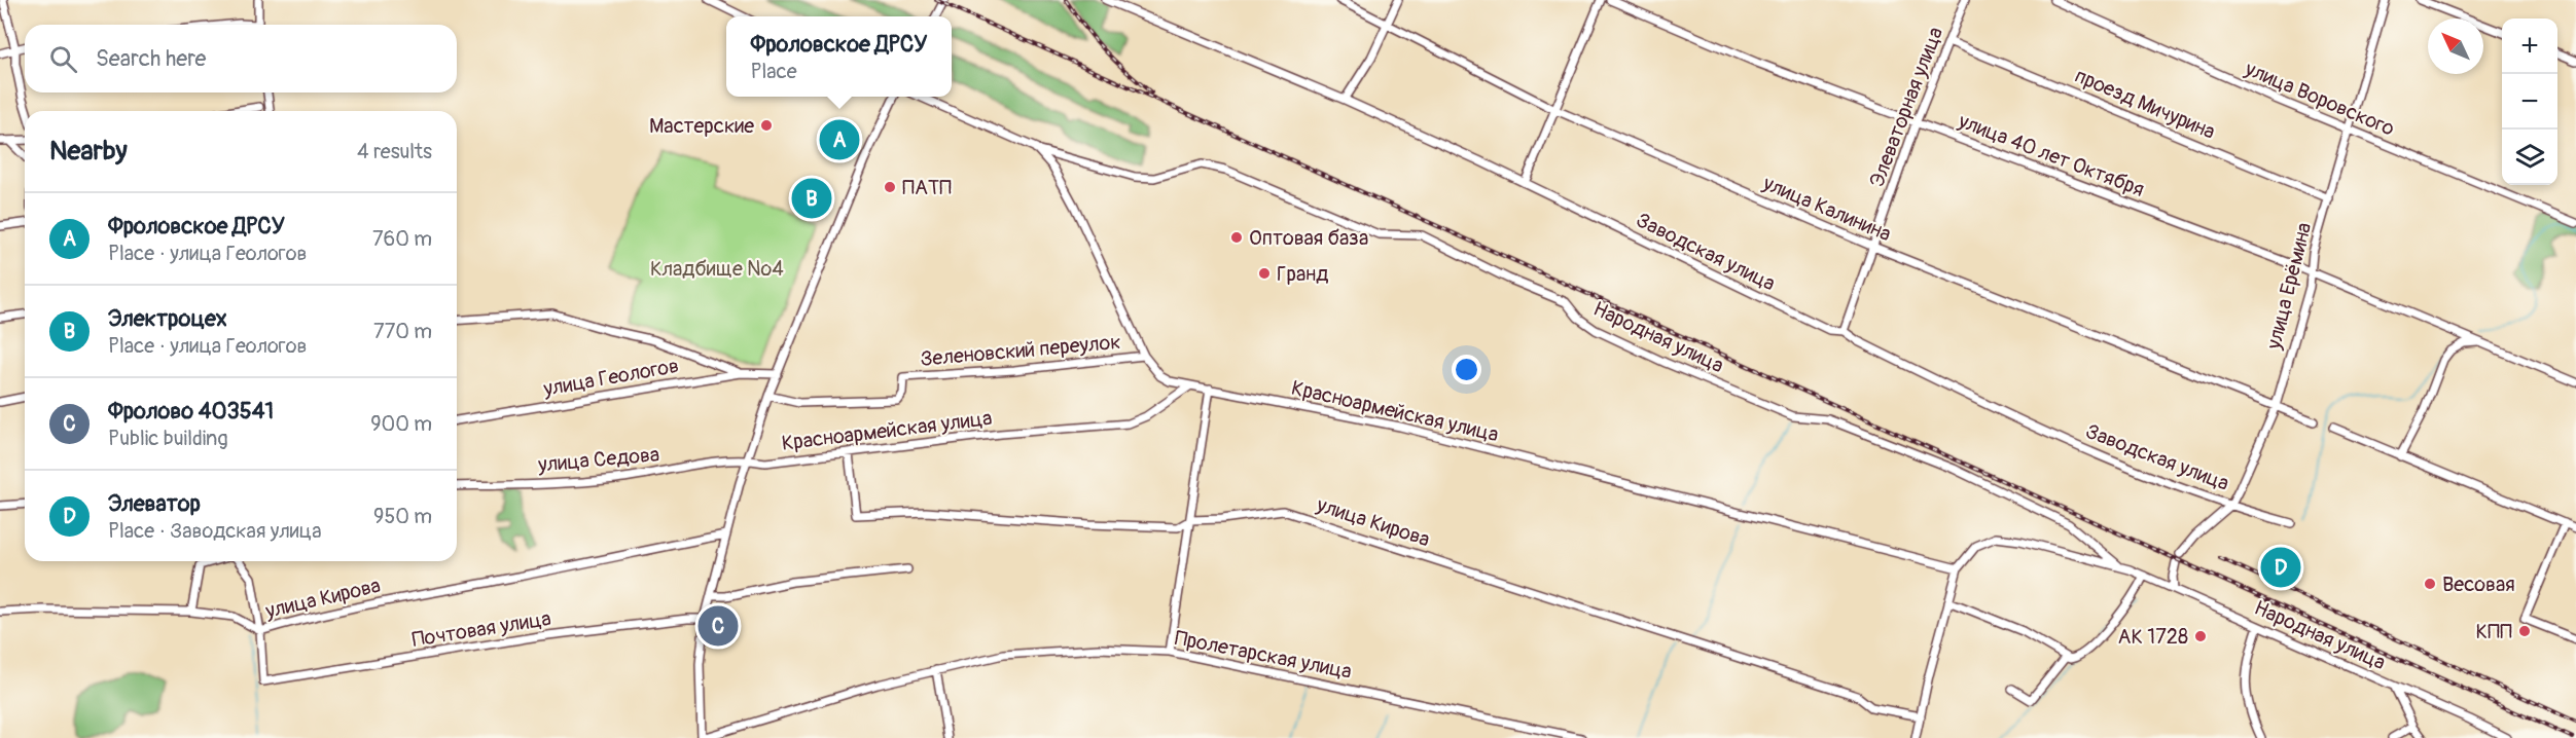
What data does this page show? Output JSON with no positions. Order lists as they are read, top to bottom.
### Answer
{
  "streets": {
    "street": [
      "улица Воровского",
      "проезд Мичурина",
      "Элеваторная улица",
      "улица 40 лет Октября",
      "улица Калинина",
      "Заводская улица",
      "улица Ерёмина",
      "Народная улица",
      "Зеленовский переулок",
      "улица Геологов",
      "Красноармейская улица",
      "улица Седова",
      "улица Кирова",
      "Почтовая улица",
      "Пролетарская улица"
    ]
  },
  "crossings": [
    ["улица Воровского", "улица Ерёмина"],
    ["проезд Мичурина", "Элеваторная улица"],
    ["проезд Мичурина", "улица Ерёмина"],
    ["Элеваторная улица", "улица 40 лет Октября"],
    ["Элеваторная улица", "улица Калинина"],
    ["Элеваторная улица", "Заводская улица"],
    ["улица 40 лет Октября", "улица Ерёмина"],
    ["улица Калинина", "улица Ерёмина"],
    ["Заводская улица", "улица Ерёмина"],
    ["улица Ерёмина", "Народная улица"],
    ["Народная улица", "Зеленовский переулок"],
    ["Народная улица", "Красноармейская улица"],
    ["Зеленовский переулок", "Красноармейская улица"],
    ["Красноармейская улица", "улица Седова"],
    ["Красноармейская улица", "улица Кирова"],
    ["улица Кирова", "Почтовая улица"]
  ],
  "parks": ["Кладбище №4"],
  "places": [
    "Мастерские",
    "ПАТП",
    "Оптовая база",
    "Гранд",
    "Весовая",
    "КПП",
    "АК 1728"
  ],
  "north": "top left",
  "page": {
    "popup": ["Фроловское ДРСУ", "Place"],
    "map_buttons": ["+", "−"],
    "search": "Search here",
    "heading": ["Nearby", "4 results"],
    "pins": [
      "A",
      "B",
      "D",
      "C"
    ],
    "list": [
      {
        "mark": "A",
        "name": "Фроловское ДРСУ",
        "note": "Place · улица Геологов",
        "value": "760 m"
      },
      {
        "mark": "B",
        "name": "Электроцех",
        "note": "Place · улица Геологов",
        "value": "770 m"
      },
      {
        "mark": "C",
        "name": "Фролово 403541",
        "note": "Public building",
        "value": "900 m"
      },
      {
        "mark": "D",
        "name": "Элеватор",
        "note": "Place · Заводская улица",
        "value": "950 m"
      }
    ]
  }
}
